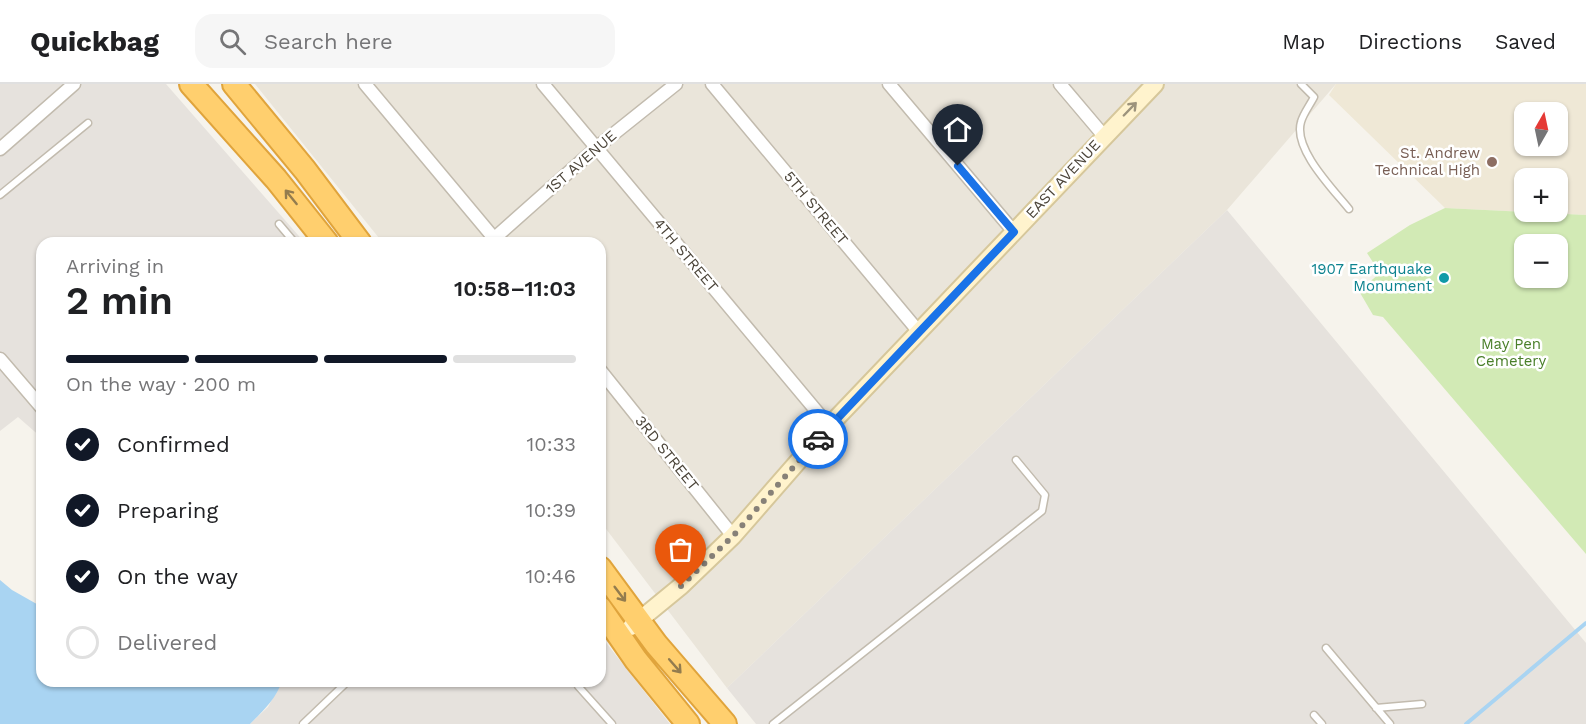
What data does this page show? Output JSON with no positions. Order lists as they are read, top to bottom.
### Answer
{
  "streets": {
    "main road": ["EAST AVENUE"],
    "street": [
      "1ST AVENUE",
      "5TH STREET",
      "4TH STREET",
      "3RD STREET"
    ]
  },
  "crossings": [
    ["1ST AVENUE", "4TH STREET"],
    ["EAST AVENUE", "5TH STREET"],
    ["EAST AVENUE", "4TH STREET"],
    ["EAST AVENUE", "3RD STREET"]
  ],
  "parks": ["May Pen Cemetery"],
  "places": ["St. Andrew Technical High", "1907 Earthquake Monument"],
  "north": "top",
  "page": {
    "header": "Quickbag",
    "search": "Search here",
    "nav": ["Map", "Directions", "Saved"],
    "map_buttons": ["+", "−"],
    "heading": ["2 min", "Arriving in", "10:58–11:03"],
    "bar": "On the way · 200 m",
    "list": [
      ["Confirmed", "10:33"],
      ["Preparing", "10:39"],
      ["On the way", "10:46"],
      "Delivered"
    ]
  }
}
